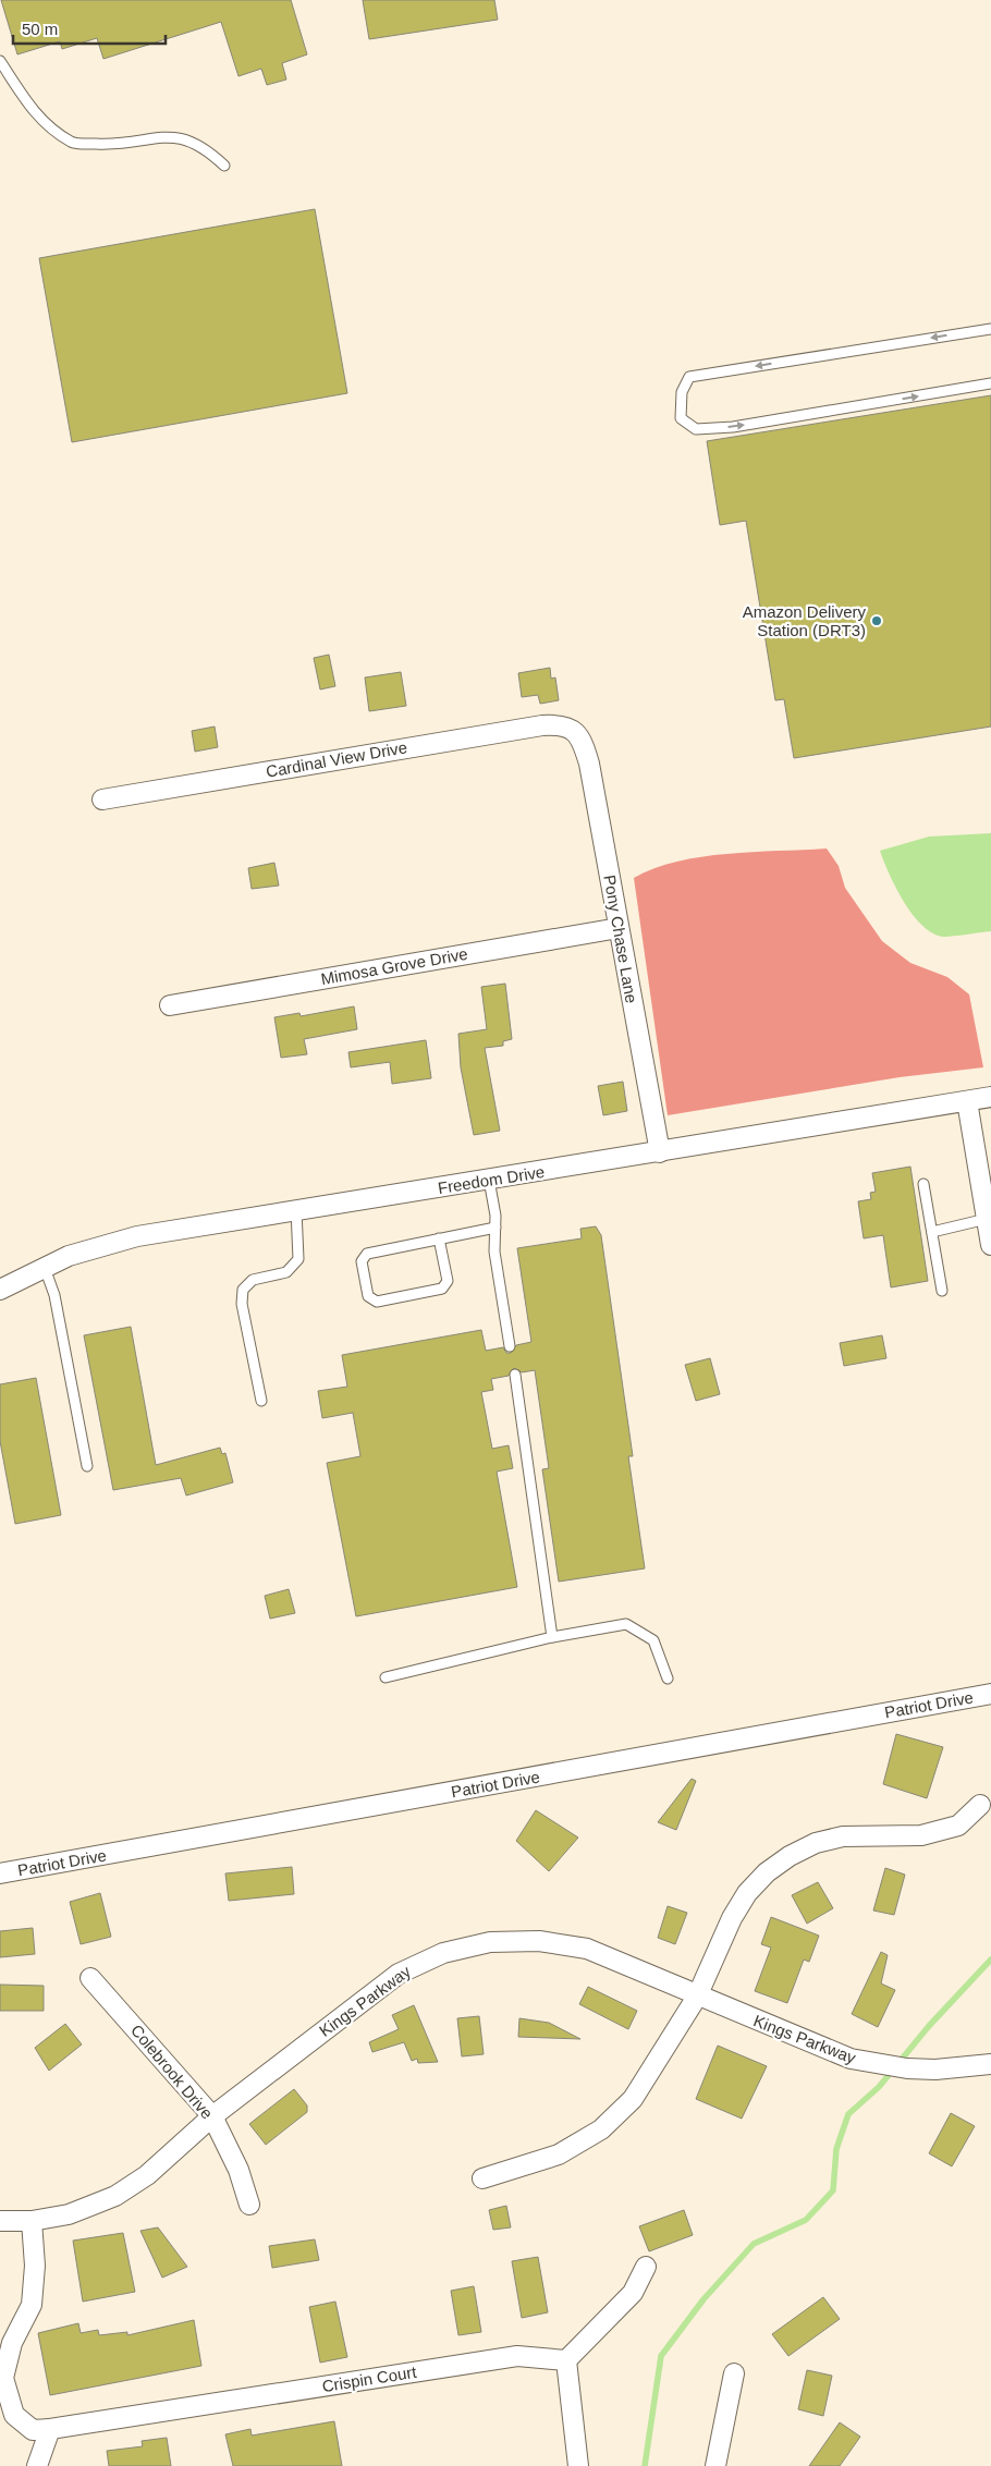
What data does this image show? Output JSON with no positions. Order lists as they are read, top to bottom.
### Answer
{
  "streets": {
    "street": [
      "Cardinal View Drive",
      "Pony Chase Lane",
      "Mimosa Grove Drive",
      "Freedom Drive",
      "Patriot Drive",
      "Kings Parkway",
      "Colebrook Drive",
      "Crispin Court"
    ]
  },
  "crossings": [
    ["Cardinal View Drive", "Pony Chase Lane"],
    ["Pony Chase Lane", "Mimosa Grove Drive"],
    ["Pony Chase Lane", "Freedom Drive"],
    ["Kings Parkway", "Colebrook Drive"],
    ["Kings Parkway", "Crispin Court"]
  ],
  "places": ["Amazon Delivery Station (DRT3)"],
  "scale_bar": "50 m"
}
